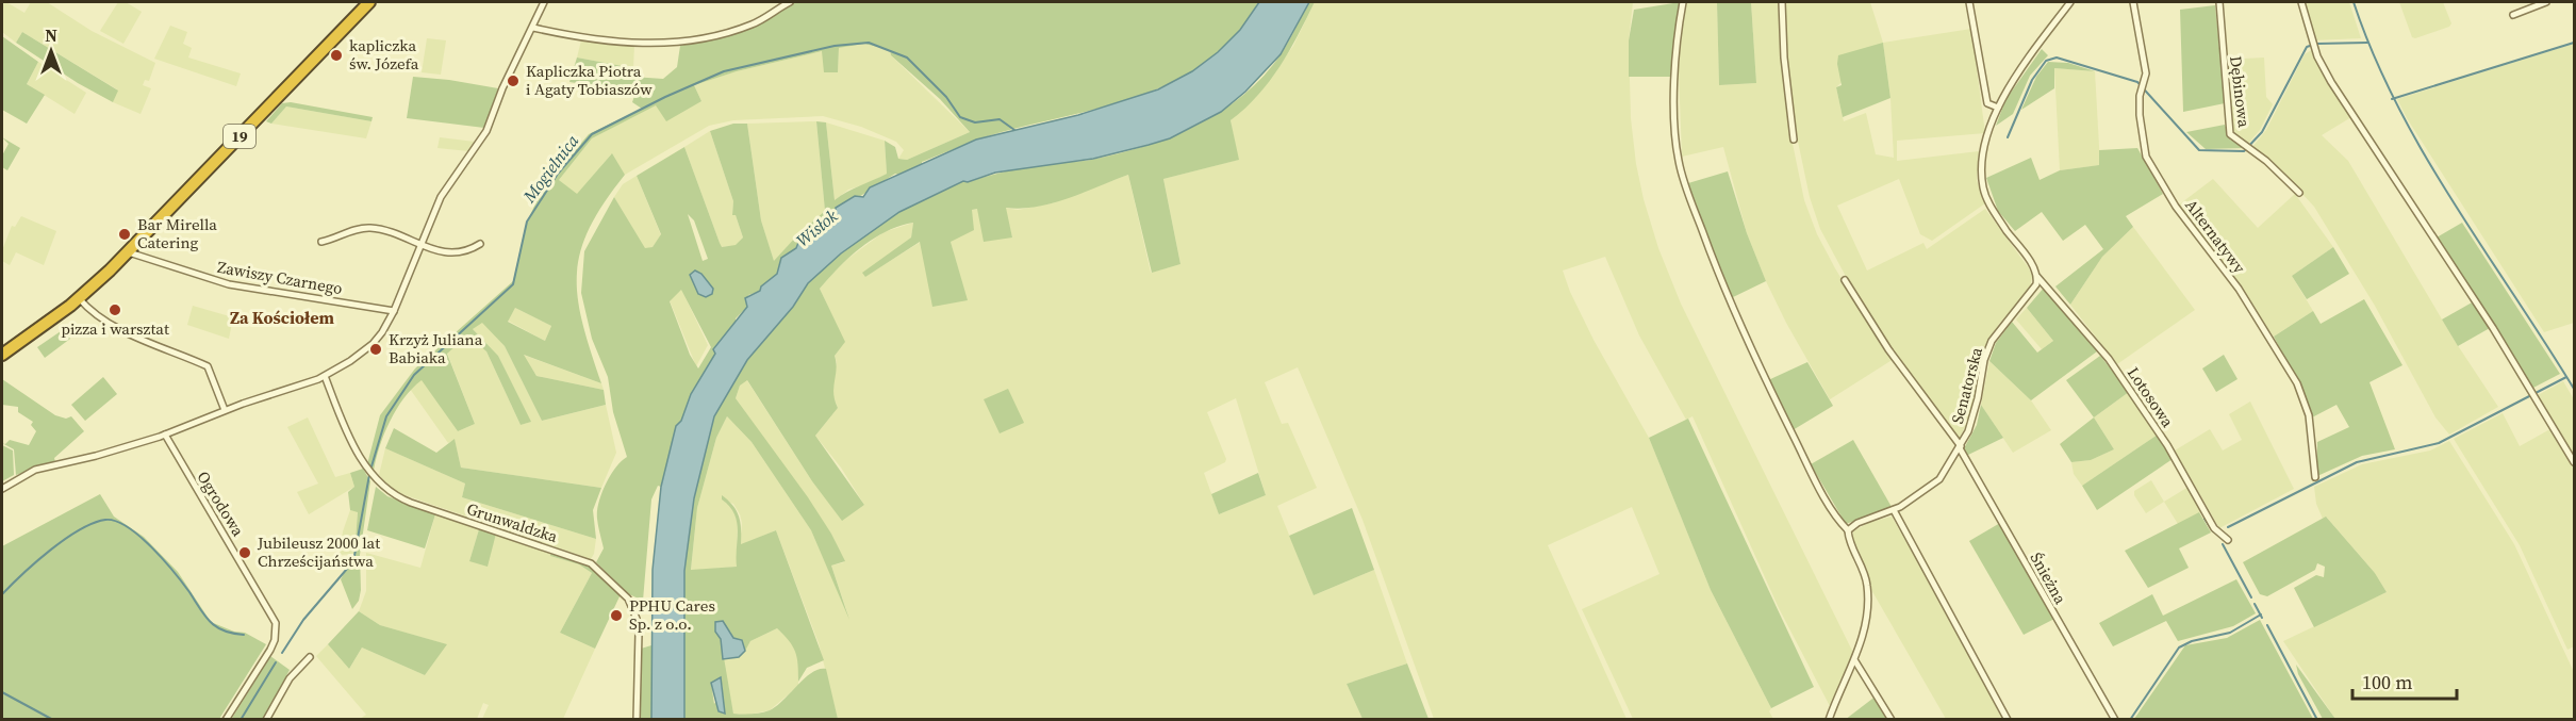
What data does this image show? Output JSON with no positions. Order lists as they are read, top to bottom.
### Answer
{
  "streets": {
    "highway": ["19"],
    "street": [
      "Dębinowa",
      "Alternatywy",
      "Zawiszy Czarnego",
      "Senatorska",
      "Lotosowa",
      "Ogrodowa",
      "Grunwaldzka",
      "Śnieżna"
    ]
  },
  "crossings": [
    ["19", "Zawiszy Czarnego"],
    ["Senatorska", "Lotosowa"],
    ["Senatorska", "Śnieżna"]
  ],
  "districts": ["Za Kościołem"],
  "water": ["Mogielnica", "Wisłok"],
  "places": [
    "kapliczka św. Józefa",
    "Kapliczka Piotra i Agaty Tobiaszów",
    "Bar Mirella Catering",
    "pizza i warsztat",
    "Krzyż Juliana Babiaka",
    "Jubileusz 2000 lat Chrześcijaństwa",
    "PPHU Cares Sp. z o.o."
  ],
  "scale_bar": "100 m",
  "north": "top"
}
